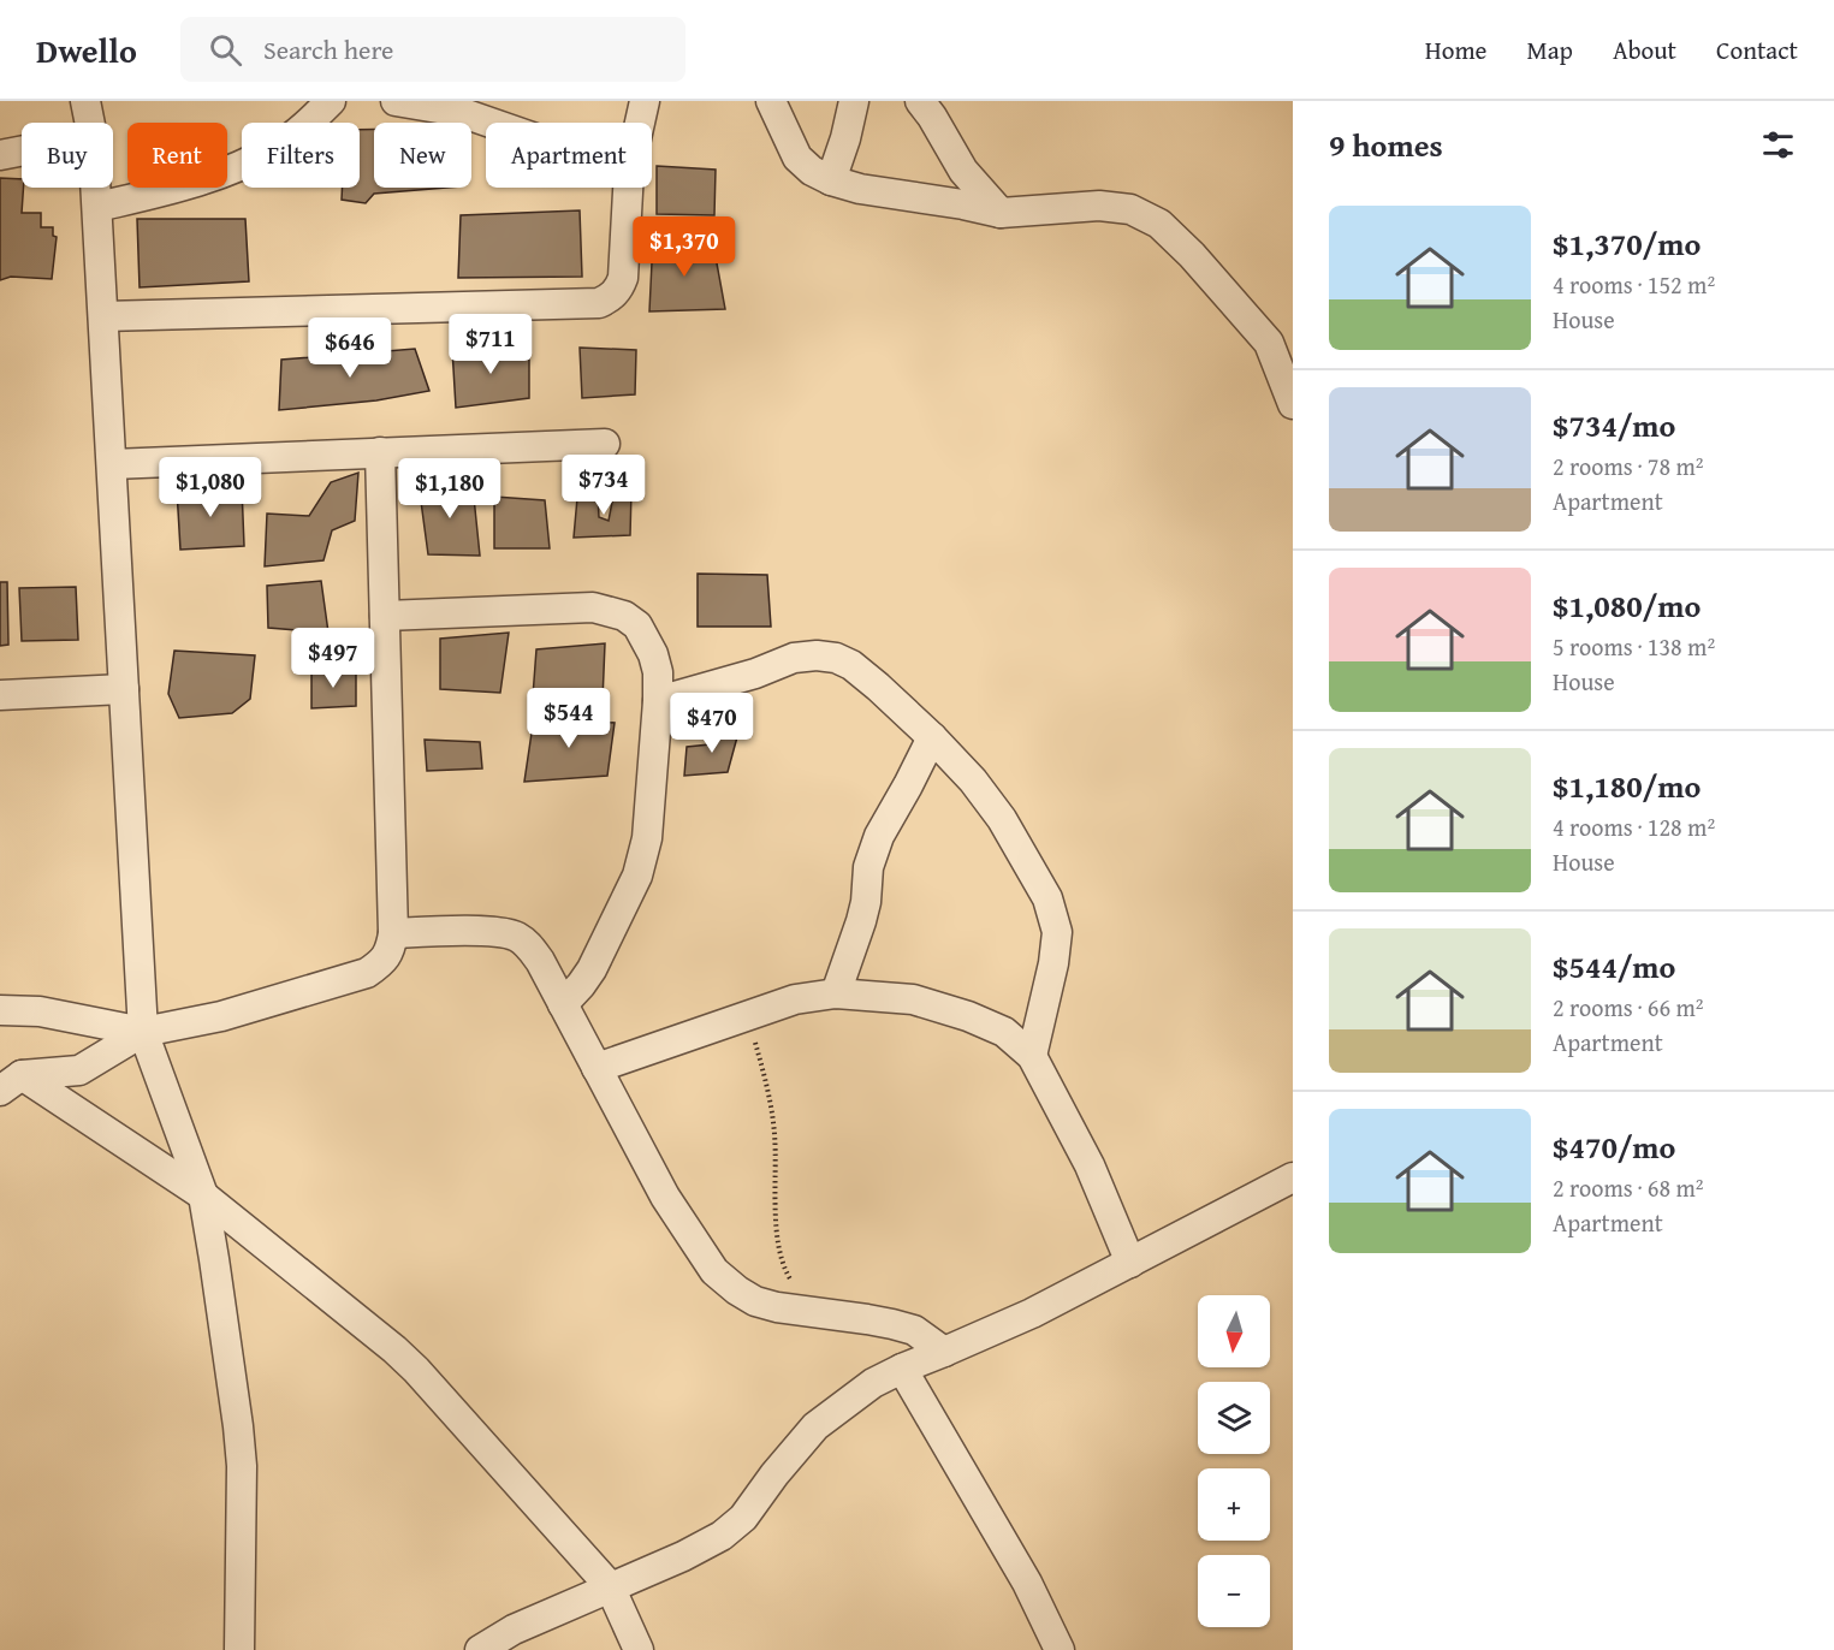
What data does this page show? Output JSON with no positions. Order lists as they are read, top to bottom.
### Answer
{
  "north": "bottom",
  "page": {
    "header": "Dwello",
    "search": "Search here",
    "nav": [
      "Home",
      "Map",
      "About",
      "Contact"
    ],
    "heading": "9 homes",
    "chip": [
      "Buy",
      "Rent",
      "Filters",
      "New",
      "Apartment"
    ],
    "list": [
      {
        "name": "$1,370/mo",
        "note": "4 rooms · 152 m² · House"
      },
      {
        "name": "$734/mo",
        "note": "2 rooms · 78 m² · Apartment"
      },
      {
        "name": "$1,080/mo",
        "note": "5 rooms · 138 m² · House"
      },
      {
        "name": "$1,180/mo",
        "note": "4 rooms · 128 m² · House"
      },
      {
        "name": "$544/mo",
        "note": "2 rooms · 66 m² · Apartment"
      },
      {
        "name": "$470/mo",
        "note": "2 rooms · 68 m² · Apartment"
      }
    ],
    "price": [
      "$1,370",
      "$711",
      "$646",
      "$734",
      "$1,080",
      "$1,180",
      "$497",
      "$544",
      "$470"
    ],
    "map_buttons": ["+", "−"]
  }
}
